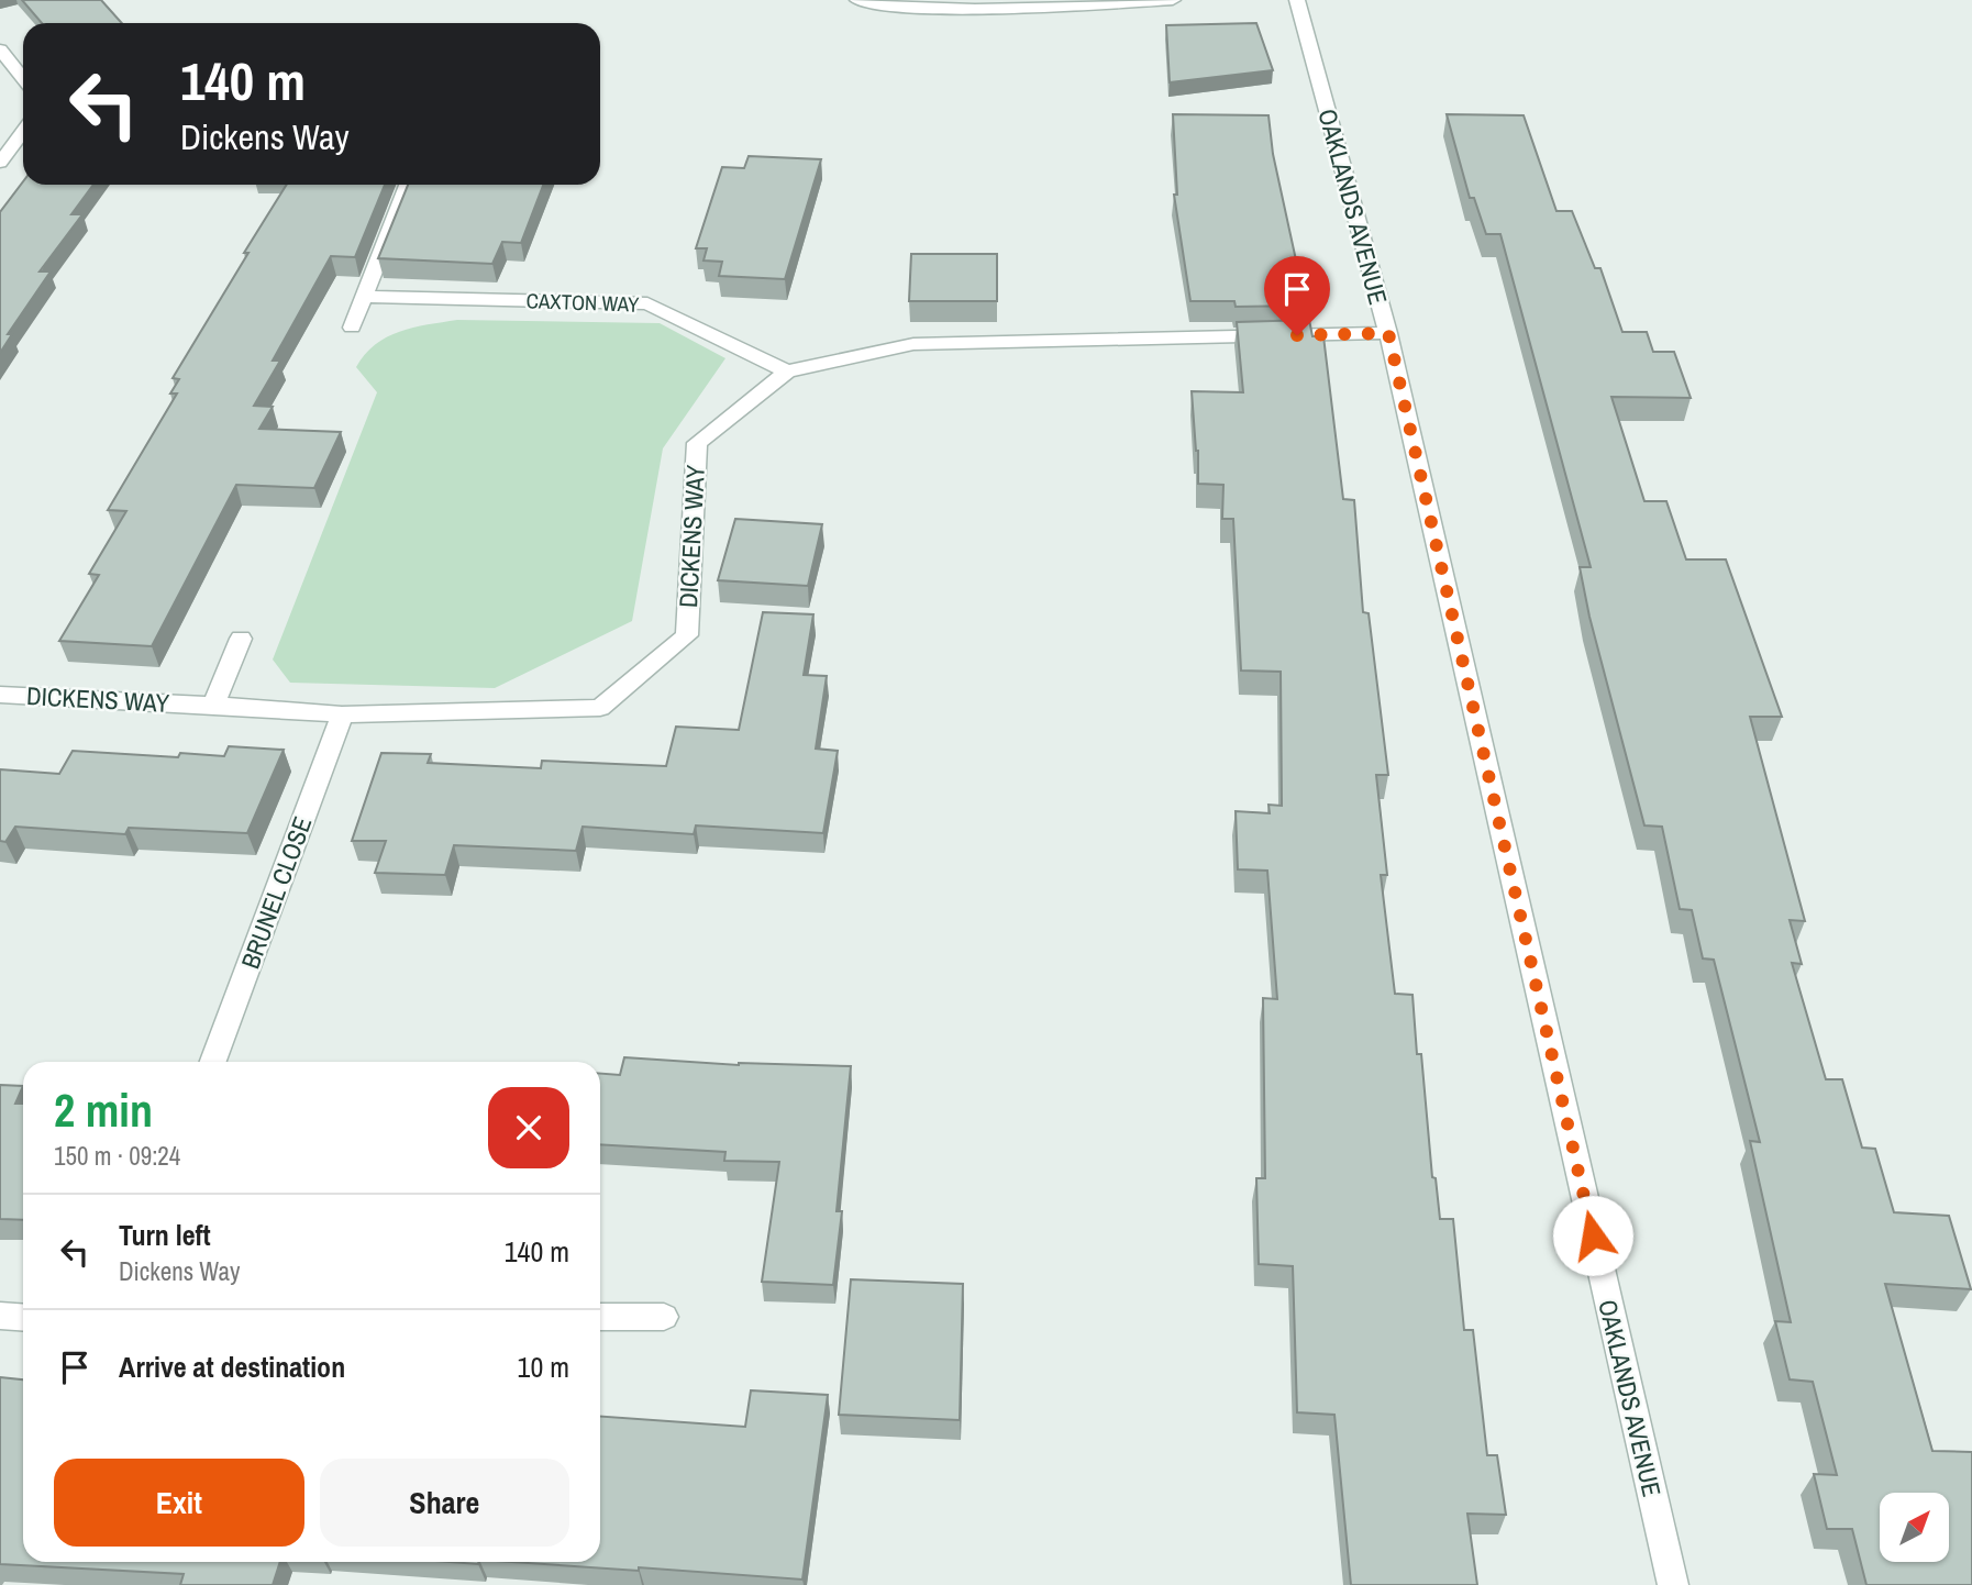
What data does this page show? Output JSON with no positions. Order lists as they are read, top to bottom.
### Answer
{
  "streets": {
    "street": [
      "OAKLANDS AVENUE",
      "CAXTON WAY",
      "DICKENS WAY",
      "BRUNEL CLOSE"
    ]
  },
  "crossings": [
    ["OAKLANDS AVENUE", "DICKENS WAY"],
    ["CAXTON WAY", "DICKENS WAY"],
    ["DICKENS WAY", "BRUNEL CLOSE"]
  ],
  "north": "top right",
  "page": {
    "turn": ["140 m", "Dickens Way"],
    "heading": ["2 min", "150 m · 09:24"],
    "list": [
      {
        "name": "Turn left",
        "note": "Dickens Way",
        "value": "140 m"
      },
      {
        "name": "Arrive at destination",
        "value": "10 m"
      }
    ],
    "buttons": ["Exit", "Share"]
  }
}
